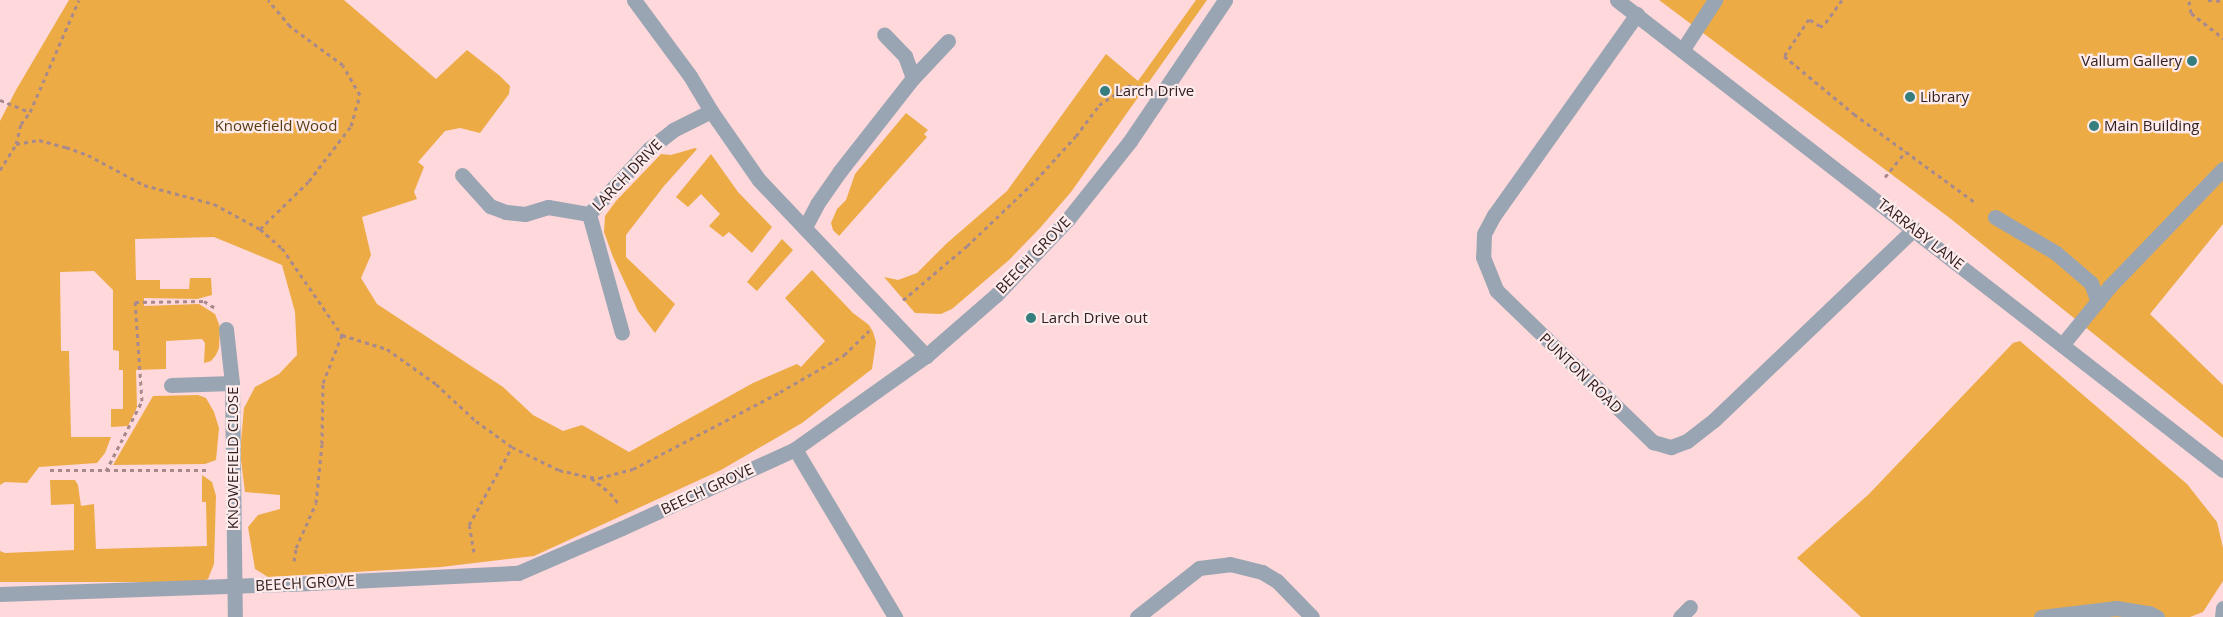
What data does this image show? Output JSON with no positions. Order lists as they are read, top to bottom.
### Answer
{
  "streets": {
    "street": [
      "LARCH DRIVE",
      "TARRABY LANE",
      "BEECH GROVE",
      "PUNTON ROAD",
      "KNOWEFIELD CLOSE"
    ]
  },
  "crossings": [
    ["TARRABY LANE", "PUNTON ROAD"],
    ["BEECH GROVE", "KNOWEFIELD CLOSE"]
  ],
  "parks": ["Knowefield Wood"],
  "places": [
    "Vallum Gallery",
    "Larch Drive",
    "Library",
    "Main Building",
    "Larch Drive out"
  ]
}
